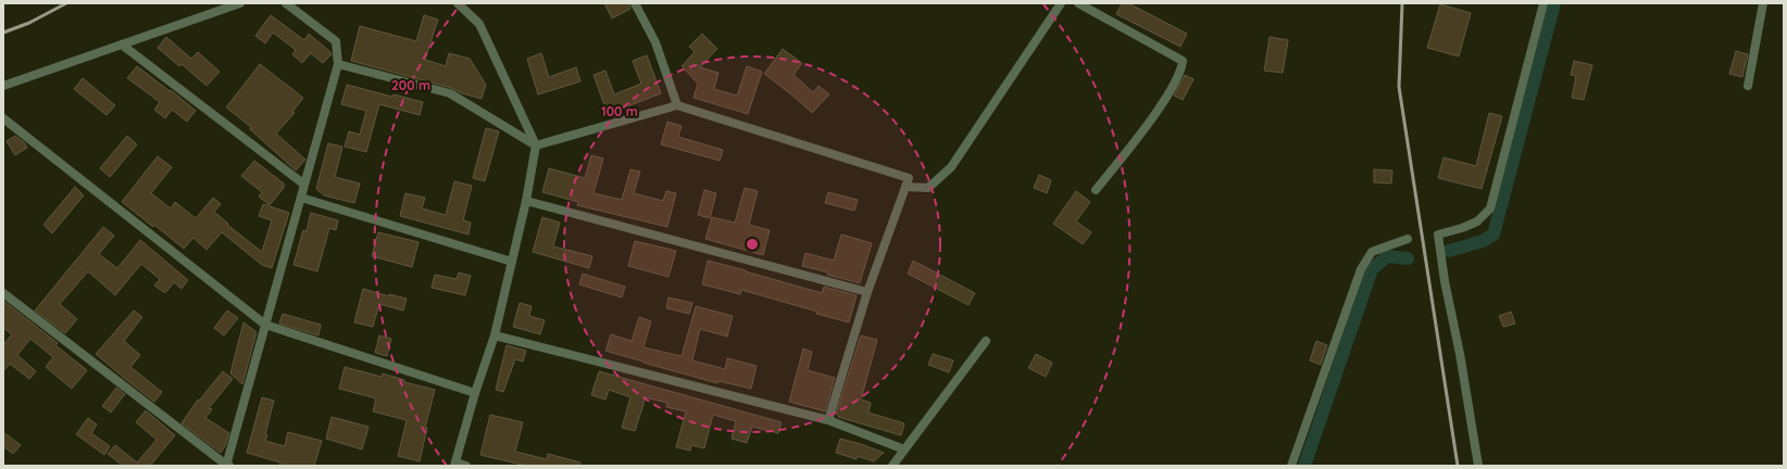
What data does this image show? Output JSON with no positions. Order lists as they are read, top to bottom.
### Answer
{
  "rings": ["200 m", "100 m"]
}
